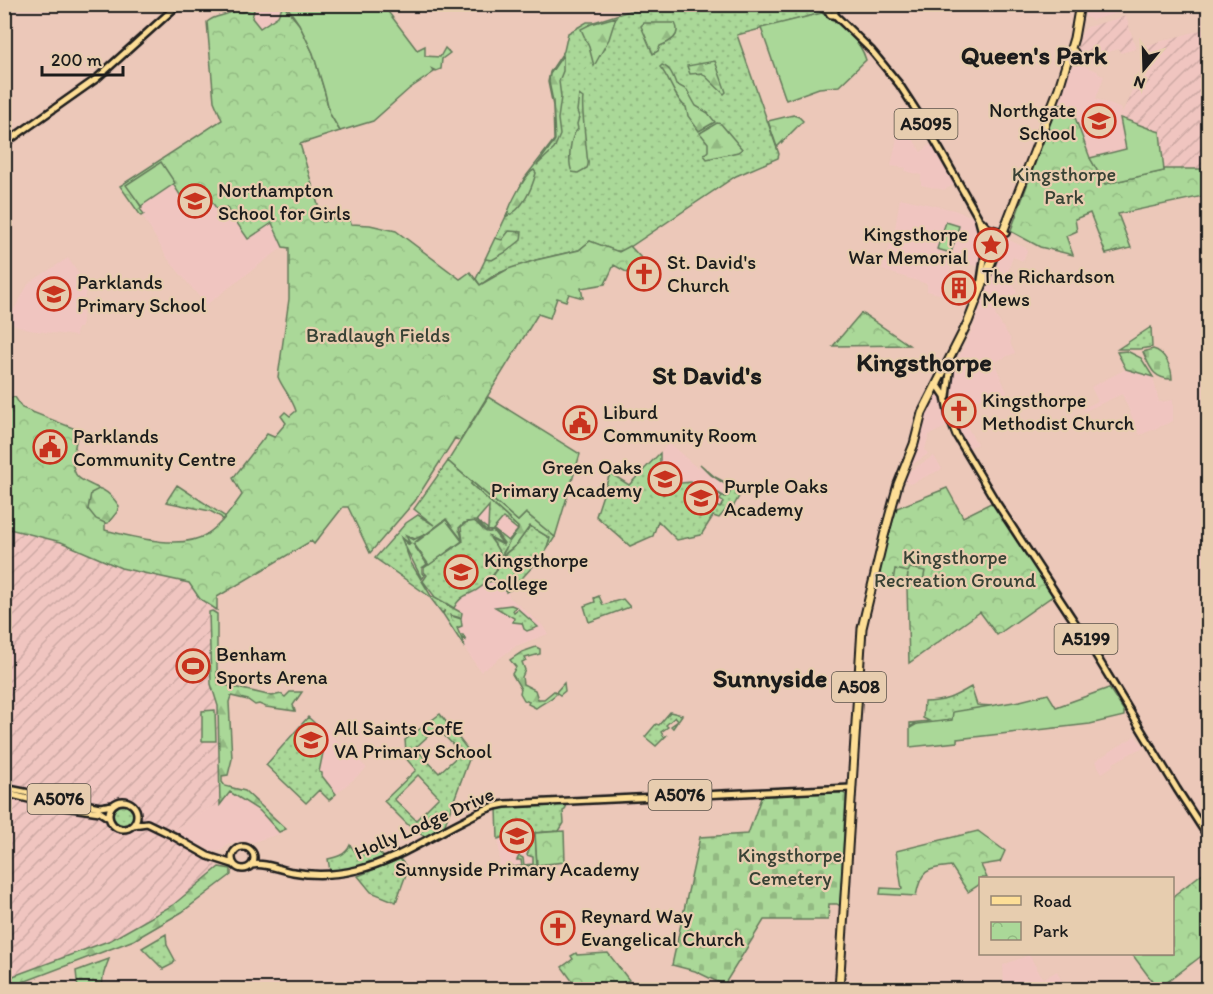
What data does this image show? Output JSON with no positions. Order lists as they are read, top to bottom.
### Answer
{
  "streets": {
    "highway": ["A508"],
    "main road": [
      "A5095",
      "A5199",
      "A5076",
      "Holly Lodge Drive"
    ]
  },
  "crossings": [
    ["A5095", "A508"],
    ["A5199", "A508"],
    ["A508", "Holly Lodge Drive"]
  ],
  "districts": [
    "Queen's Park",
    "Kingsthorpe",
    "St David's",
    "Sunnyside"
  ],
  "parks": [
    "Kingsthorpe Park",
    "Bradlaugh Fields",
    "Kingsthorpe Recreation Ground",
    "Kingsthorpe Cemetery"
  ],
  "places": {
    "school or university": [
      "Northgate School",
      "Northampton School for Girls",
      "Parklands Primary School",
      "Green Oaks Primary Academy",
      "Purple Oaks Academy",
      "Kingsthorpe College",
      "All Saints CofE VA Primary School",
      "Sunnyside Primary Academy"
    ],
    "place": ["Kingsthorpe War Memorial"],
    "church": ["St. David's Church", "Kingsthorpe Methodist Church", "Reynard Way Evangelical Church"],
    "building": ["The Richardson Mews"],
    "public building": ["Liburd Community Room", "Parklands Community Centre"],
    "sports": ["Benham Sports Arena"]
  },
  "legend": ["Road", "Park"],
  "scale_bar": "200 m",
  "north": "bottom"
}
